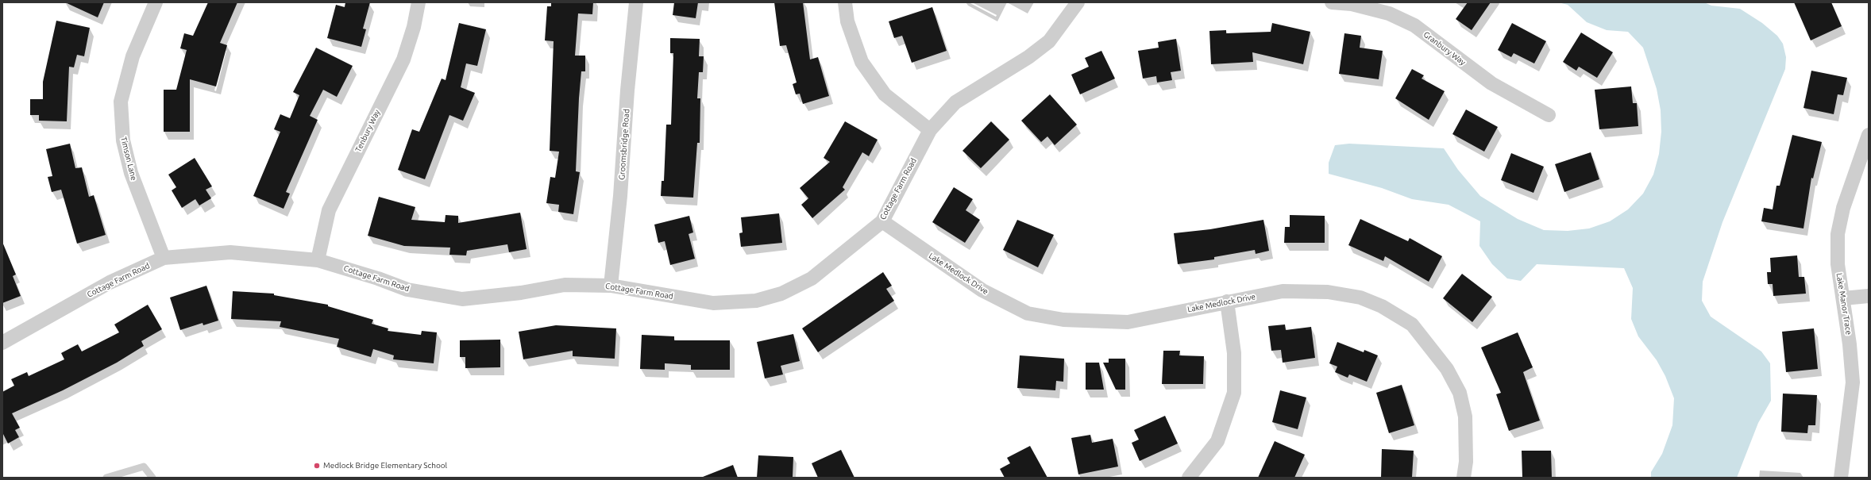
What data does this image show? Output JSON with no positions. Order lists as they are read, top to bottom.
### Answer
{
  "streets": {
    "street": [
      "Granbury Way",
      "Tenbury Way",
      "Groomsbridge Road",
      "Timson Lane",
      "Cottage Farm Road",
      "Lake Medlock Drive",
      "Lake Manor Trace"
    ]
  },
  "crossings": [
    ["Tenbury Way", "Cottage Farm Road"],
    ["Groomsbridge Road", "Cottage Farm Road"],
    ["Timson Lane", "Cottage Farm Road"],
    ["Cottage Farm Road", "Lake Medlock Drive"]
  ],
  "places": ["Medlock Bridge Elementary School"]
}
